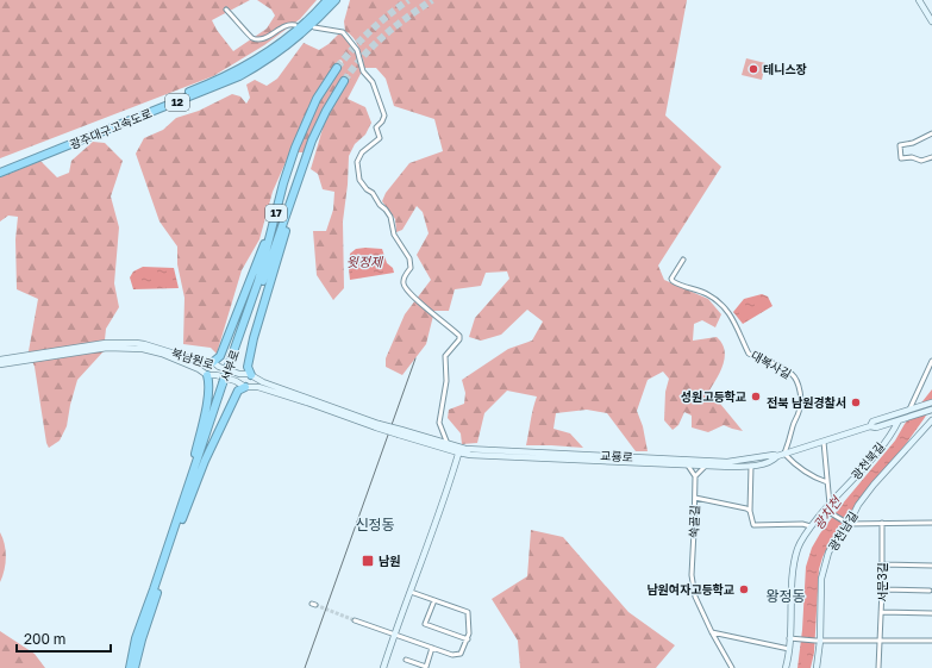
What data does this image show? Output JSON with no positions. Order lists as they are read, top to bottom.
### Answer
{
  "streets": {
    "highway": [
      "12",
      "광주대구고속도로",
      "17",
      "서부로"
    ],
    "street": [
      "북남원로",
      "대복사길",
      "교룡로",
      "광천북길",
      "쑥골길",
      "광천남길",
      "서문3길"
    ]
  },
  "crossings": [
    ["대복사길", "교룡로"],
    ["교룡로", "광천북길"]
  ],
  "districts": ["신정동", "왕정동"],
  "water": ["윗정제", "광치천"],
  "places": {
    "other": [
      "테니스장",
      "성원고등학교",
      "전북 남원경찰서",
      "남원여자고등학교"
    ],
    "transit": ["남원"]
  },
  "scale_bar": "200 m"
}
